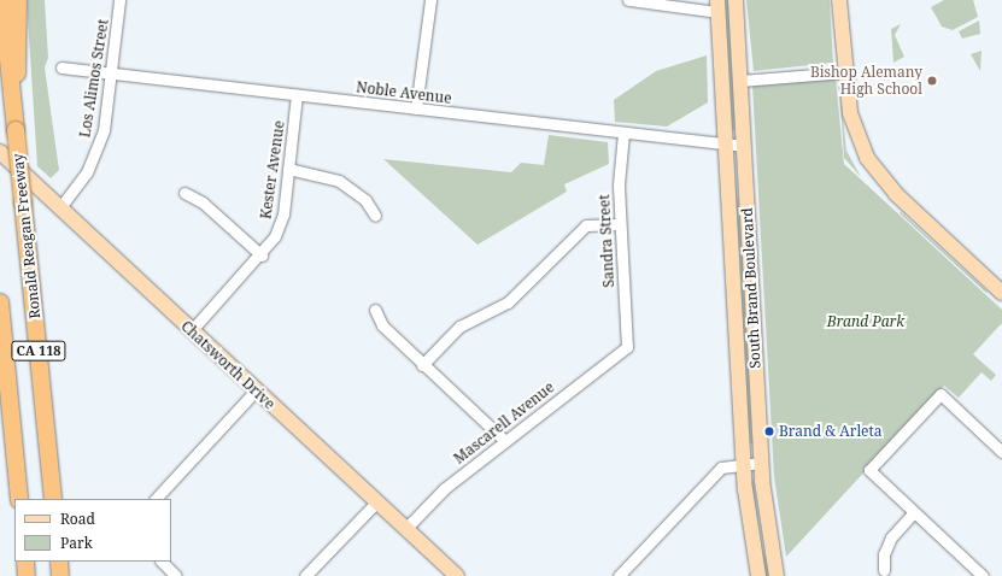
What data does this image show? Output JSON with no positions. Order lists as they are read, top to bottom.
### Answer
{
  "streets": {
    "highway": ["Ronald Reagan Freeway", "CA 118"],
    "main road": ["South Brand Boulevard", "Chatsworth Drive"],
    "street": [
      "Los Alimos Street",
      "Noble Avenue",
      "Kester Avenue",
      "Sandra Street",
      "Mascarell Avenue"
    ]
  },
  "crossings": [
    ["Los Alimos Street", "Noble Avenue"],
    ["Los Alimos Street", "Chatsworth Drive"],
    ["Noble Avenue", "Kester Avenue"],
    ["Noble Avenue", "Sandra Street"],
    ["Noble Avenue", "South Brand Boulevard"],
    ["Kester Avenue", "Chatsworth Drive"],
    ["Sandra Street", "Mascarell Avenue"],
    ["Chatsworth Drive", "Mascarell Avenue"]
  ],
  "parks": ["Brand Park"],
  "places": ["Bishop Alemany High School", "Brand & Arleta"],
  "legend": ["Road", "Park"]
}
